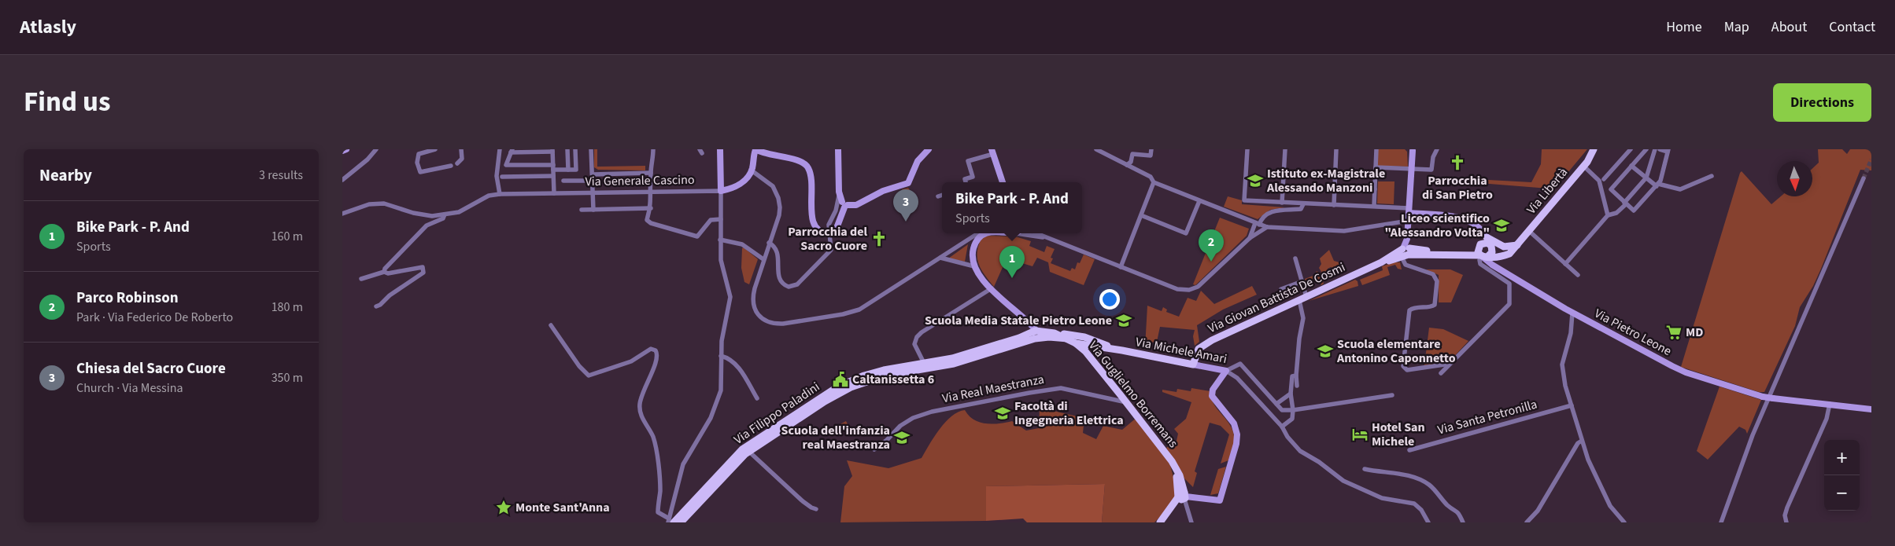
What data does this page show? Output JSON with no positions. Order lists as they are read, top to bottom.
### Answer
{
  "streets": {
    "main road": [
      "Via Generale Cascino",
      "Via Libertà",
      "Via Giovan Battista De Cosmi",
      "Via Pietro Leone",
      "Via Michele Amari",
      "Via Guglielmo Borremans",
      "Via Filippo Paladini"
    ],
    "street": ["Via Real Maestranza", "Via Santa Petronilla"]
  },
  "crossings": [
    ["Via Libertà", "Via Pietro Leone"],
    ["Via Giovan Battista De Cosmi", "Via Michele Amari"],
    ["Via Real Maestranza", "Via Guglielmo Borremans"]
  ],
  "places": {
    "church": ["Parrocchia di San Pietro", "Parrocchia del Sacro Cuore"],
    "school or university": [
      "Istituto ex-Magistrale Alessando Manzoni",
      "Liceo scientifico \"Alessandro Volta\"",
      "Scuola Media Statale Pietro Leone",
      "Scuola elementare Antonino Caponnetto",
      "Facoltà di Ingegneria Elettrica",
      "Scuola dell'infanzia real Maestranza"
    ],
    "supermarket": ["MD"],
    "public building": ["Caltanissetta 6"],
    "hotel": ["Hotel San Michele"],
    "place": ["Monte Sant'Anna"]
  },
  "north": "bottom",
  "page": {
    "header": "Atlasly",
    "nav": [
      "Home",
      "Map",
      "About",
      "Contact"
    ],
    "title": "Find us",
    "buttons": "Directions",
    "heading": ["Nearby", "3 results"],
    "popup": ["Bike Park - P. And", "Sports"],
    "pins": ["3", "2", "1"],
    "list": [
      {
        "mark": "1",
        "name": "Bike Park - P. And",
        "note": "Sports",
        "value": "160 m"
      },
      {
        "mark": "2",
        "name": "Parco Robinson",
        "note": "Park · Via Federico De Roberto",
        "value": "180 m"
      },
      {
        "mark": "3",
        "name": "Chiesa del Sacro Cuore",
        "note": "Church · Via Messina",
        "value": "350 m"
      }
    ],
    "map_buttons": ["+", "−"]
  }
}
